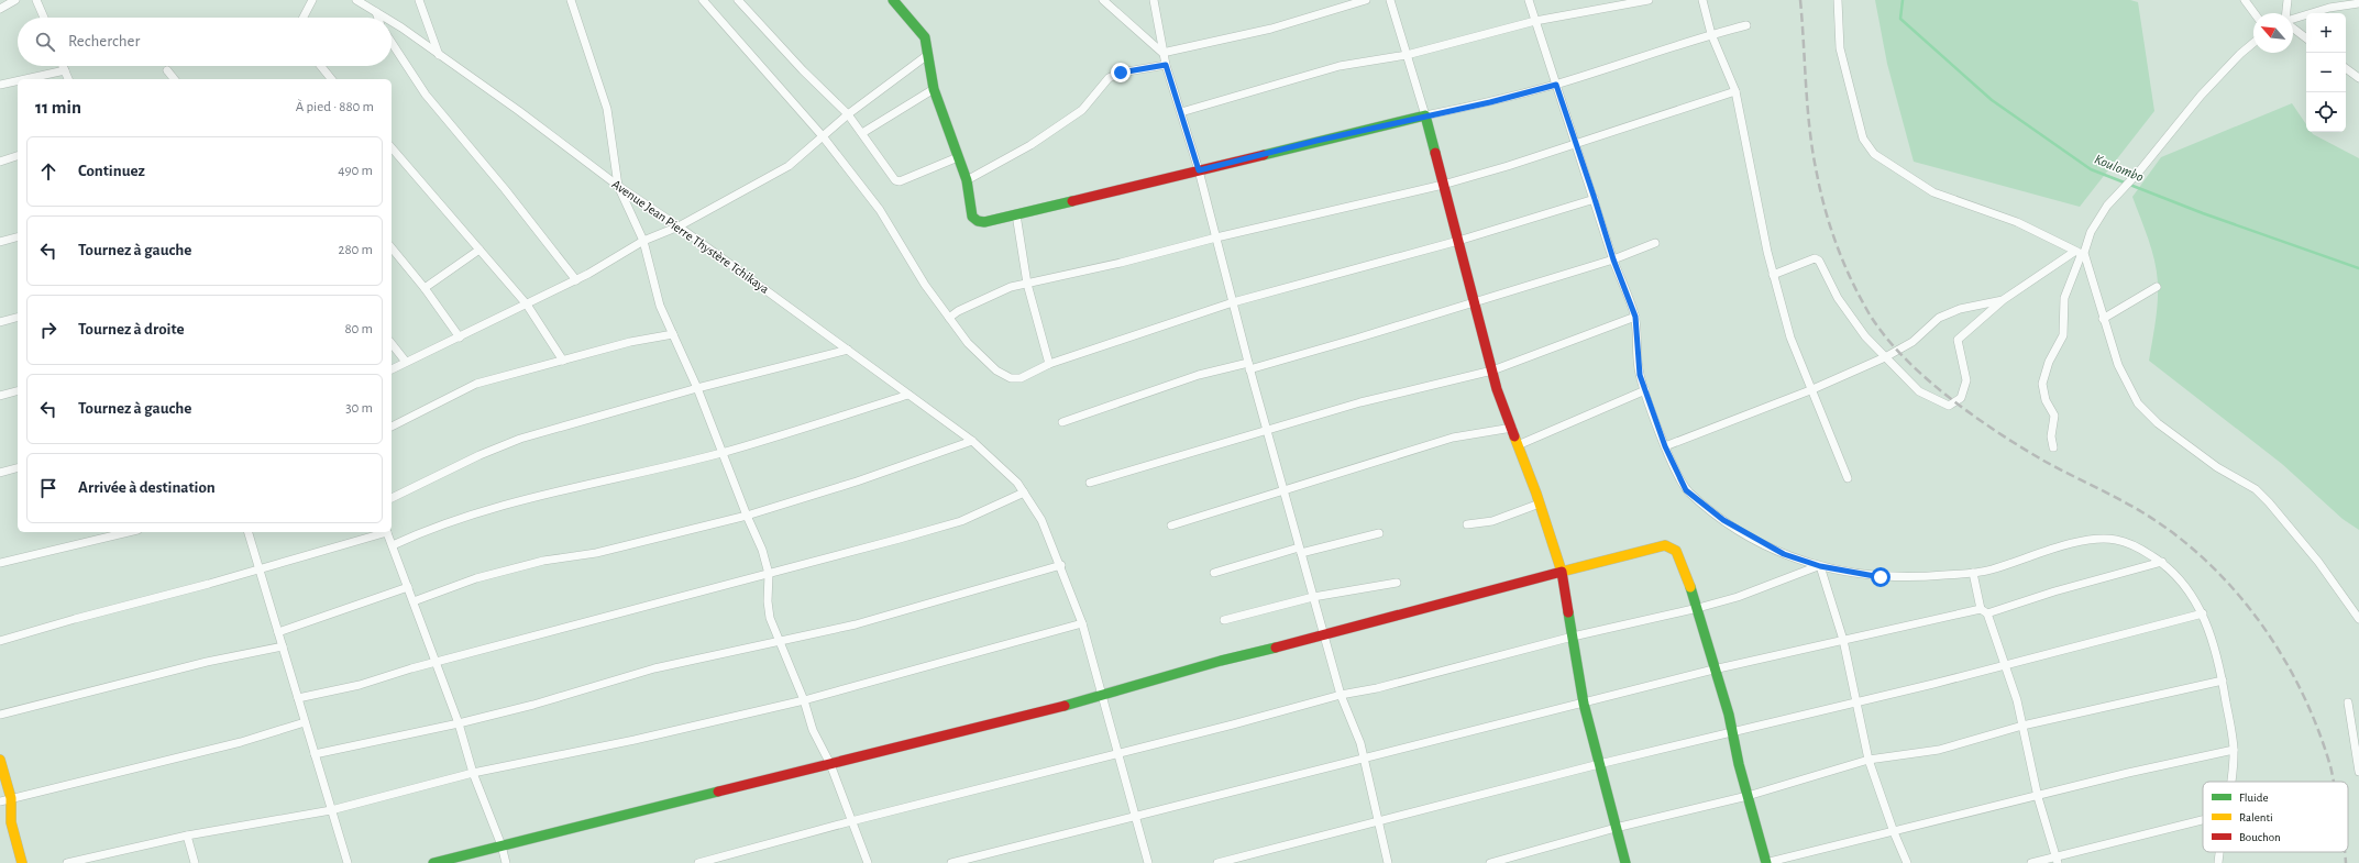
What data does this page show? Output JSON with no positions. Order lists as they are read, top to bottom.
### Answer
{
  "streets": {
    "street": ["Avenue Jean Pierre Thystère Tchikaya"]
  },
  "water": ["Koulombo"],
  "legend": ["Fluide", "Ralenti", "Bouchon"],
  "north": "top left",
  "page": {
    "map_buttons": ["+", "−"],
    "search": "Rechercher",
    "heading": ["11 min", "À pied · 880 m"],
    "list": [
      ["Continuez", "490 m"],
      ["Tournez à gauche", "280 m"],
      ["Tournez à droite", "80 m"],
      ["Tournez à gauche", "30 m"],
      "Arrivée à destination"
    ]
  }
}
